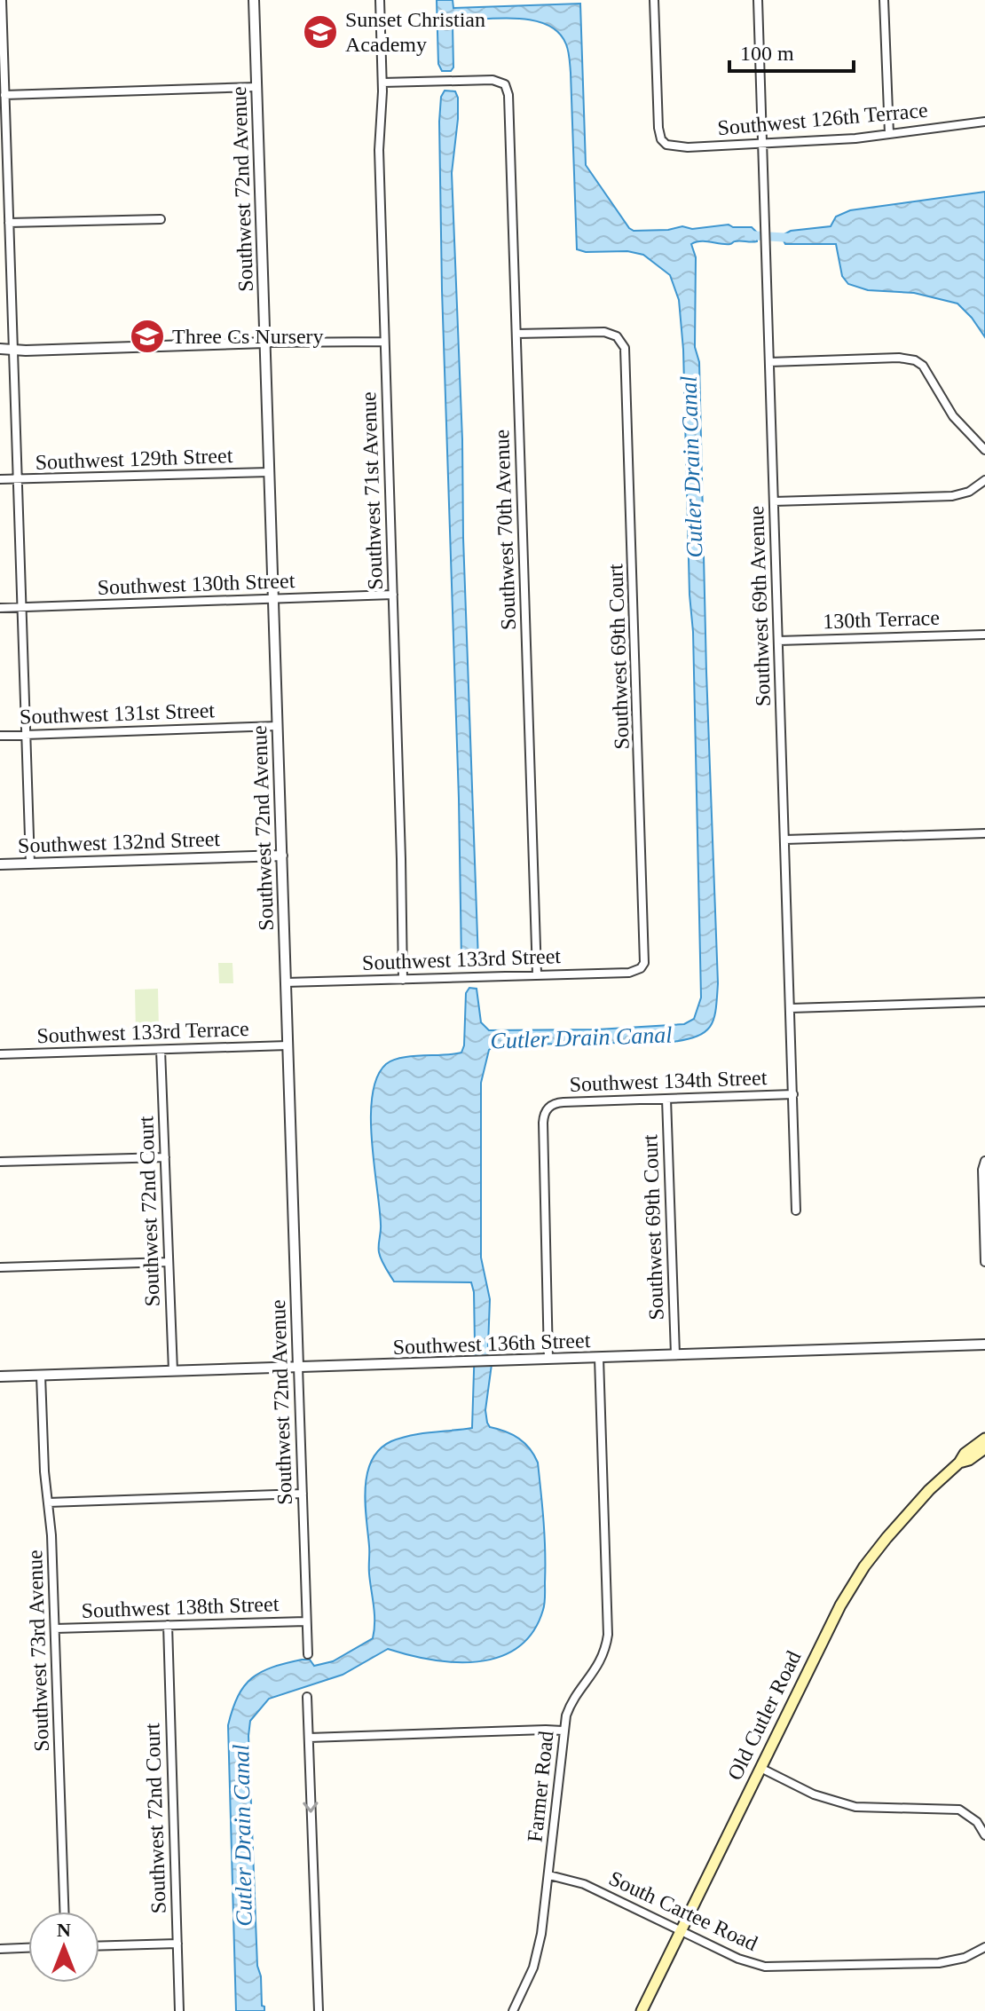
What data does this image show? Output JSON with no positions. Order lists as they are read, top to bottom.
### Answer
{
  "streets": {
    "main road": ["Old Cutler Road"],
    "street": [
      "Southwest 126th Terrace",
      "Southwest 72nd Avenue",
      "Southwest 129th Street",
      "Southwest 71st Avenue",
      "Southwest 70th Avenue",
      "Southwest 130th Street",
      "Southwest 69th Avenue",
      "130th Terrace",
      "Southwest 69th Court",
      "Southwest 131st Street",
      "Southwest 132nd Street",
      "Southwest 133rd Street",
      "Southwest 133rd Terrace",
      "Southwest 134th Street",
      "Southwest 72nd Court",
      "Southwest 136th Street",
      "Southwest 138th Street",
      "Southwest 73rd Avenue",
      "Farmer Road",
      "South Cartee Road"
    ]
  },
  "crossings": [
    ["Southwest 126th Terrace", "Southwest 69th Avenue"],
    ["Southwest 72nd Avenue", "Southwest 129th Street"],
    ["Southwest 72nd Avenue", "Southwest 130th Street"],
    ["Southwest 72nd Avenue", "Southwest 131st Street"],
    ["Southwest 72nd Avenue", "Southwest 132nd Street"],
    ["Southwest 72nd Avenue", "Southwest 133rd Street"],
    ["Southwest 72nd Avenue", "Southwest 133rd Terrace"],
    ["Southwest 72nd Avenue", "Southwest 136th Street"],
    ["Southwest 72nd Avenue", "Southwest 138th Street"],
    ["Southwest 71st Avenue", "Southwest 70th Avenue"],
    ["Southwest 71st Avenue", "Southwest 130th Street"],
    ["Southwest 71st Avenue", "Southwest 133rd Street"],
    ["Southwest 70th Avenue", "Southwest 69th Court"],
    ["Southwest 70th Avenue", "Southwest 133rd Street"],
    ["Southwest 69th Avenue", "130th Terrace"],
    ["Southwest 69th Avenue", "Southwest 134th Street"],
    ["Southwest 69th Court", "Southwest 133rd Street"],
    ["Southwest 69th Court", "Southwest 134th Street"],
    ["Southwest 69th Court", "Southwest 136th Street"],
    ["Southwest 133rd Terrace", "Southwest 72nd Court"],
    ["Southwest 134th Street", "Southwest 136th Street"],
    ["Southwest 72nd Court", "Southwest 136th Street"],
    ["Southwest 72nd Court", "Southwest 138th Street"],
    ["Southwest 136th Street", "Southwest 73rd Avenue"],
    ["Southwest 136th Street", "Farmer Road"],
    ["Southwest 138th Street", "Southwest 73rd Avenue"],
    ["Old Cutler Road", "South Cartee Road"],
    ["Farmer Road", "South Cartee Road"]
  ],
  "water": ["Cutler Drain Canal"],
  "places": {
    "school or university": ["Sunset Christian Academy", "Three Cs Nursery"]
  },
  "scale_bar": "100 m",
  "north": "top"
}
